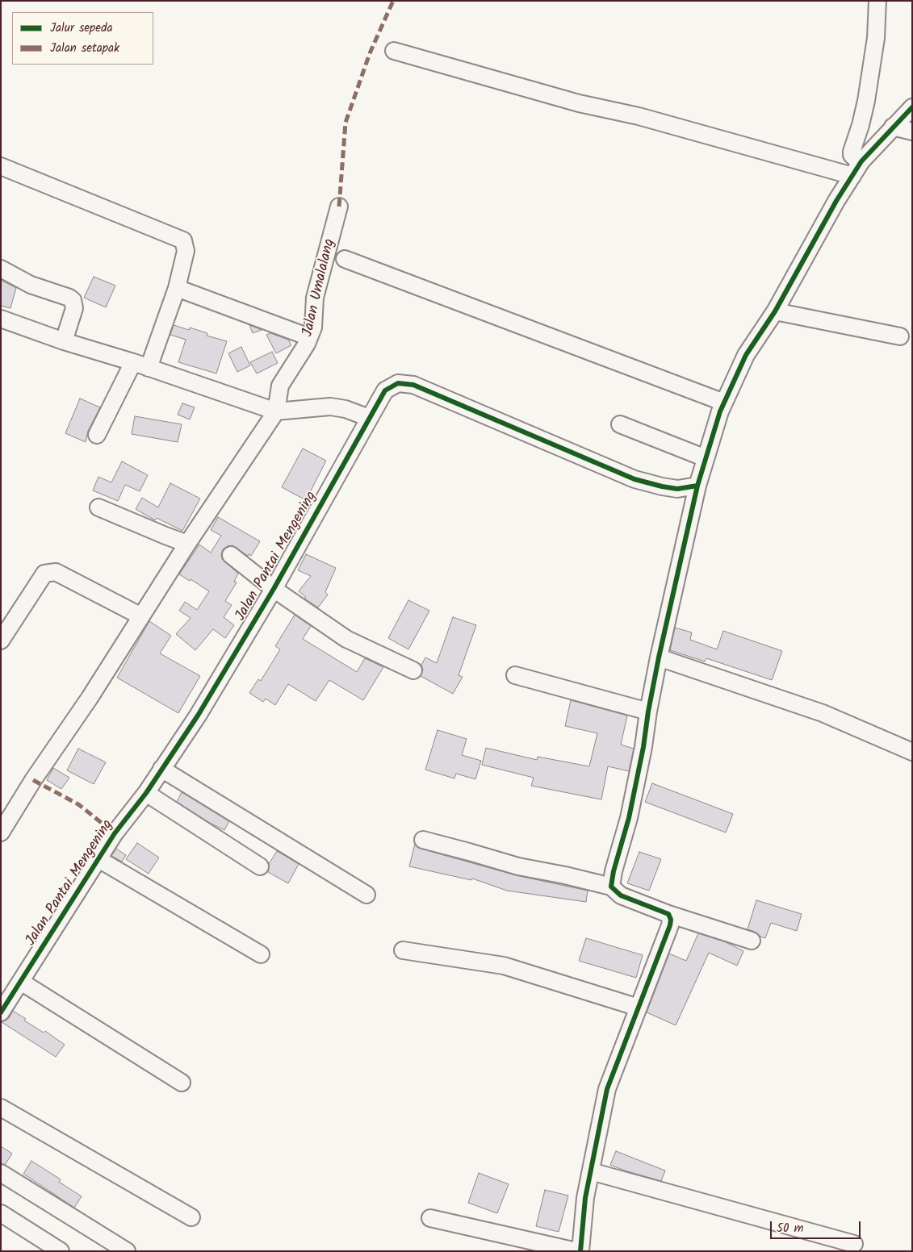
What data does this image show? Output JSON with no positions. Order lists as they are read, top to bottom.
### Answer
{
  "streets": {
    "street": ["Jalan Umalalang", "Jalan Pantai Mengening"]
  },
  "legend": ["Jalur sepeda", "Jalan setapak"],
  "scale_bar": "50 m"
}
